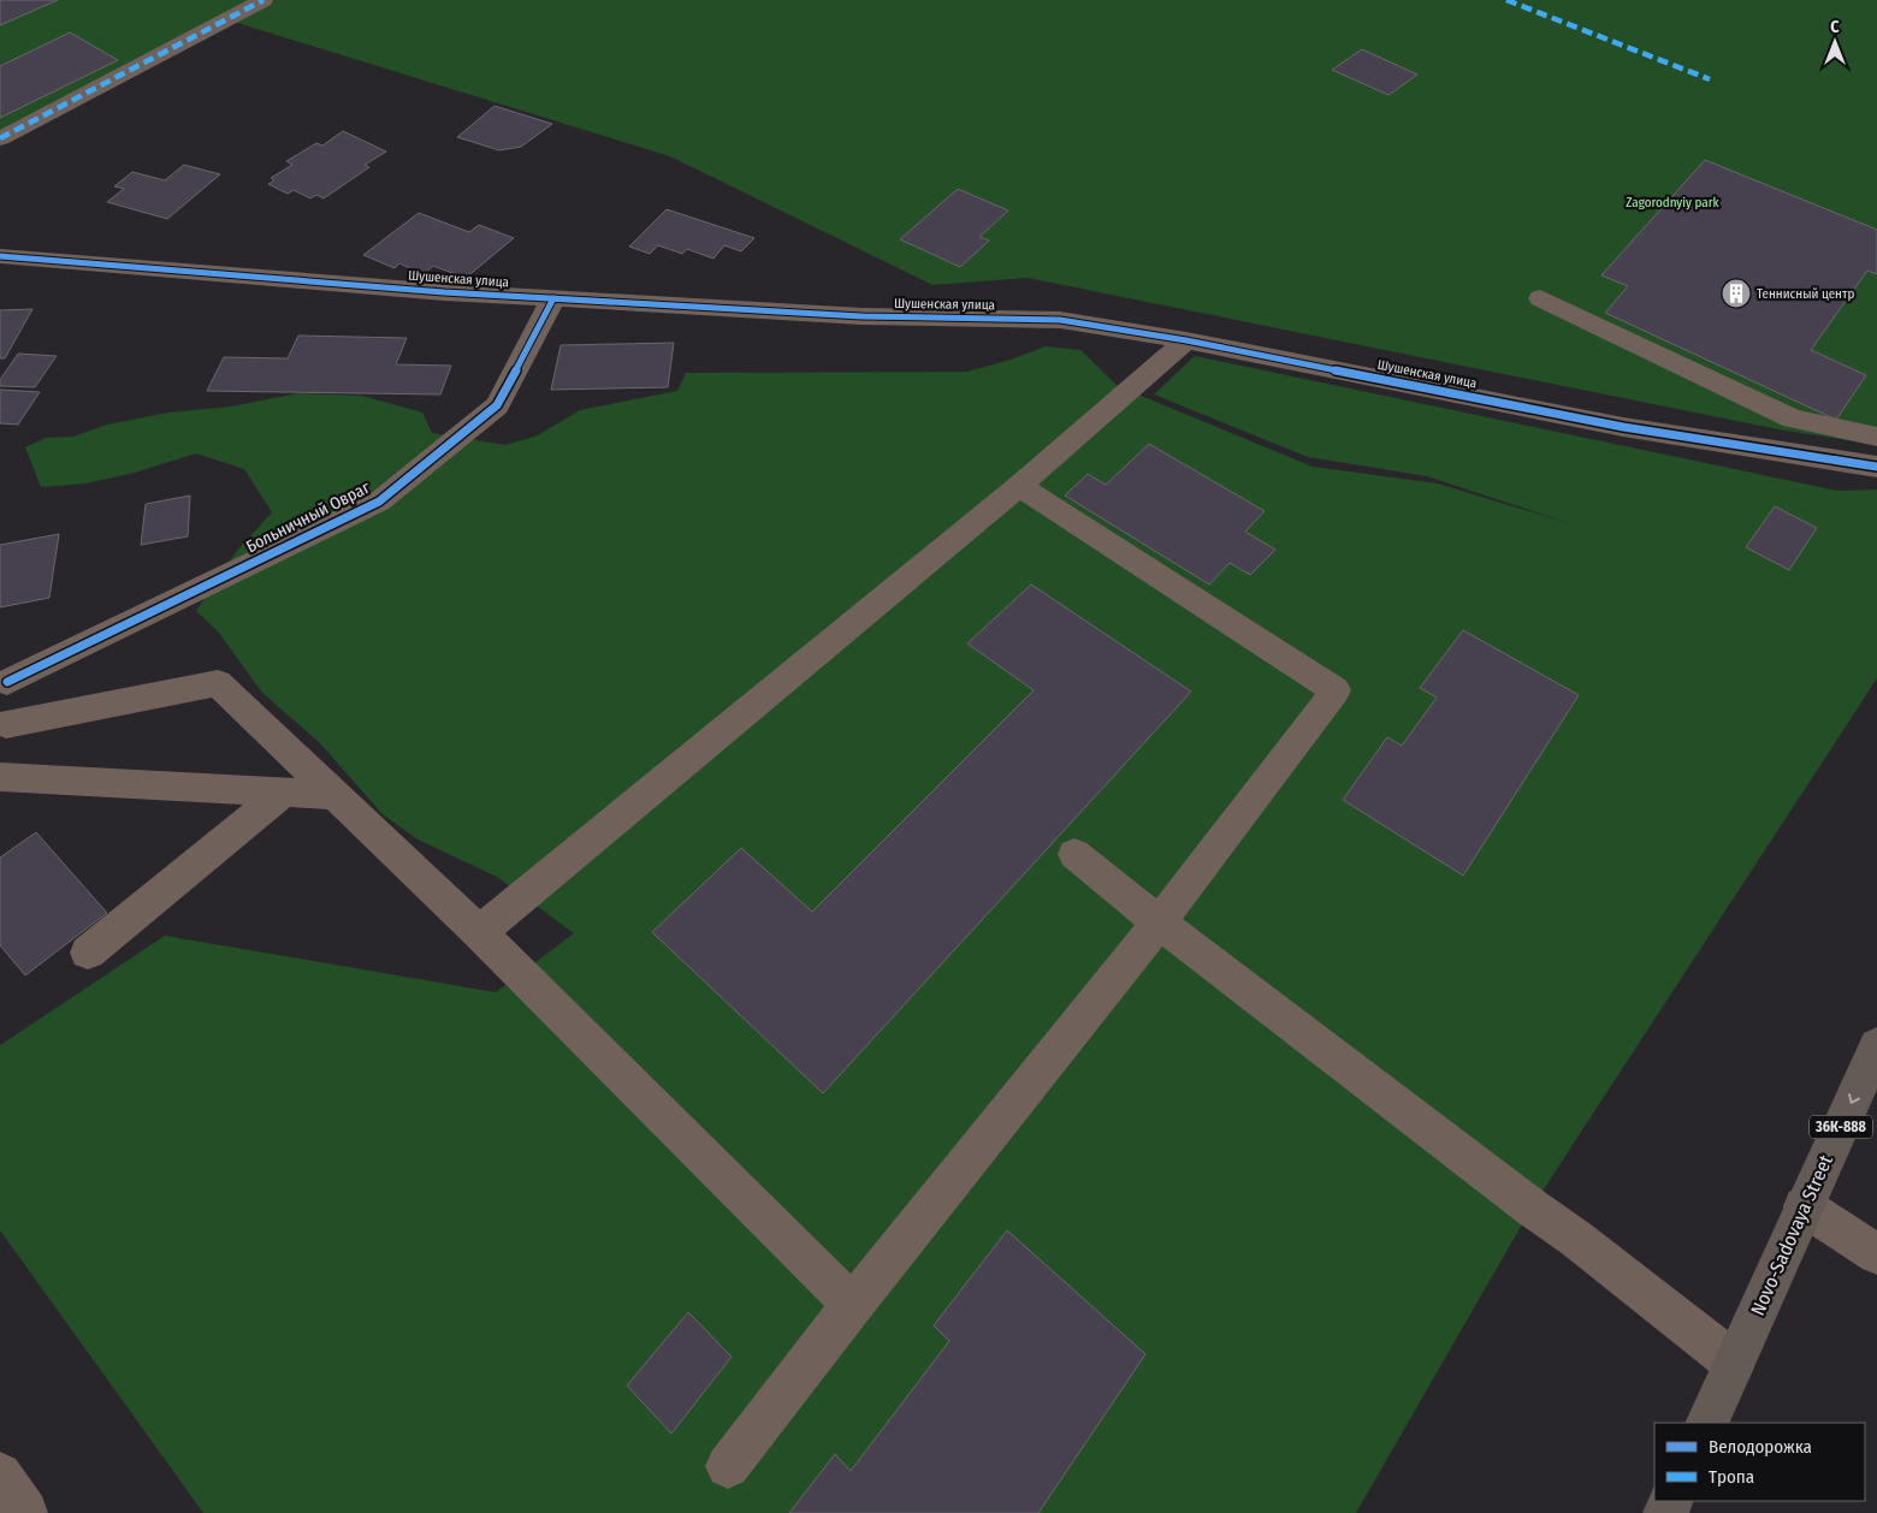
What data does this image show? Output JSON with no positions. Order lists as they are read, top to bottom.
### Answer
{
  "streets": {
    "main road": ["36К-888", "Novo-Sadovaya Street"],
    "street": ["Шушенская улица", "Больничный Овраг"]
  },
  "crossings": [
    ["Шушенская улица", "Больничный Овраг"]
  ],
  "one_way": ["Novo-Sadovaya Street"],
  "parks": ["Zagorodnyiy park"],
  "places": {
    "building": ["Теннисный центр"]
  },
  "legend": ["Велодорожка", "Тропа"],
  "north": "top"
}
